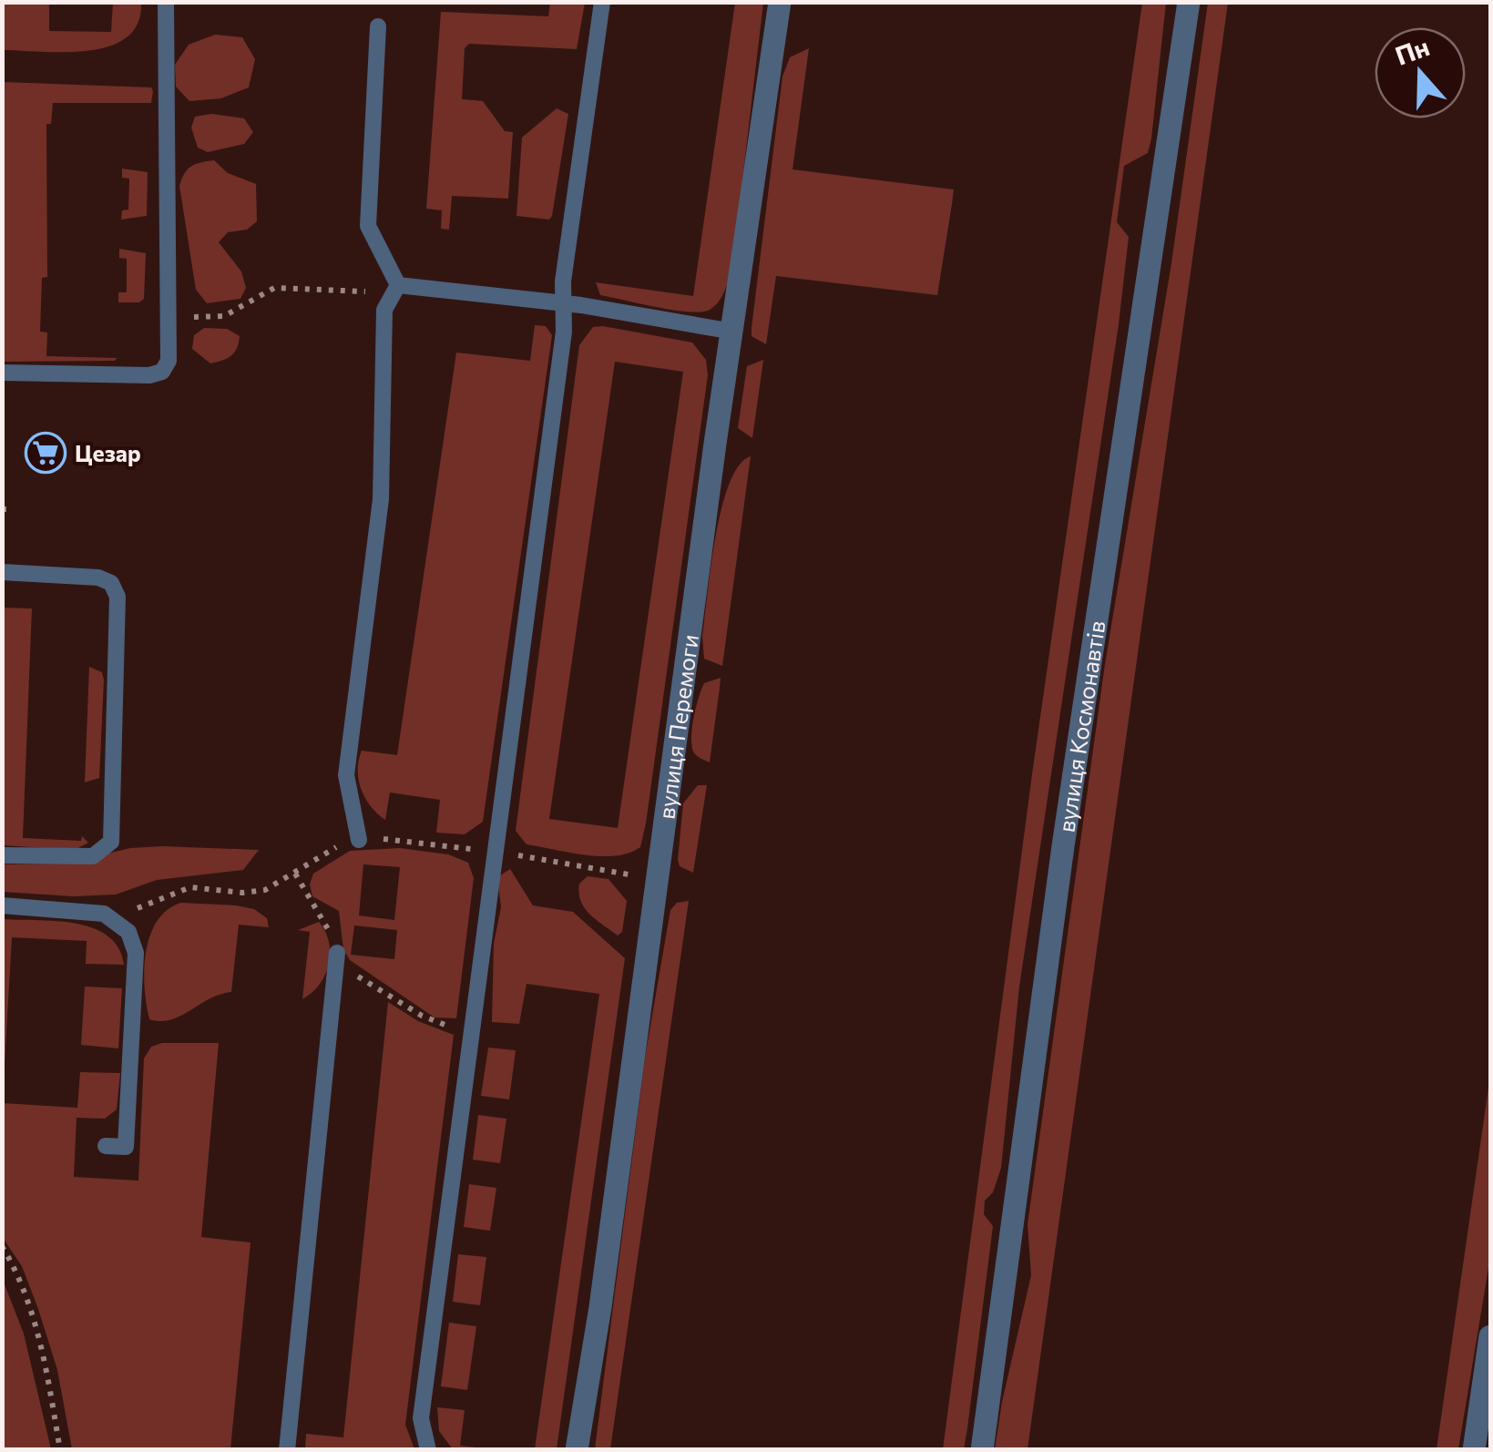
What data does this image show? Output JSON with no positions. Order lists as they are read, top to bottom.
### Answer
{
  "streets": {
    "street": ["вулиця Космонавтів", "вулиця Перемоги"]
  },
  "places": {
    "supermarket": ["Цезар"]
  },
  "north": "top"
}
